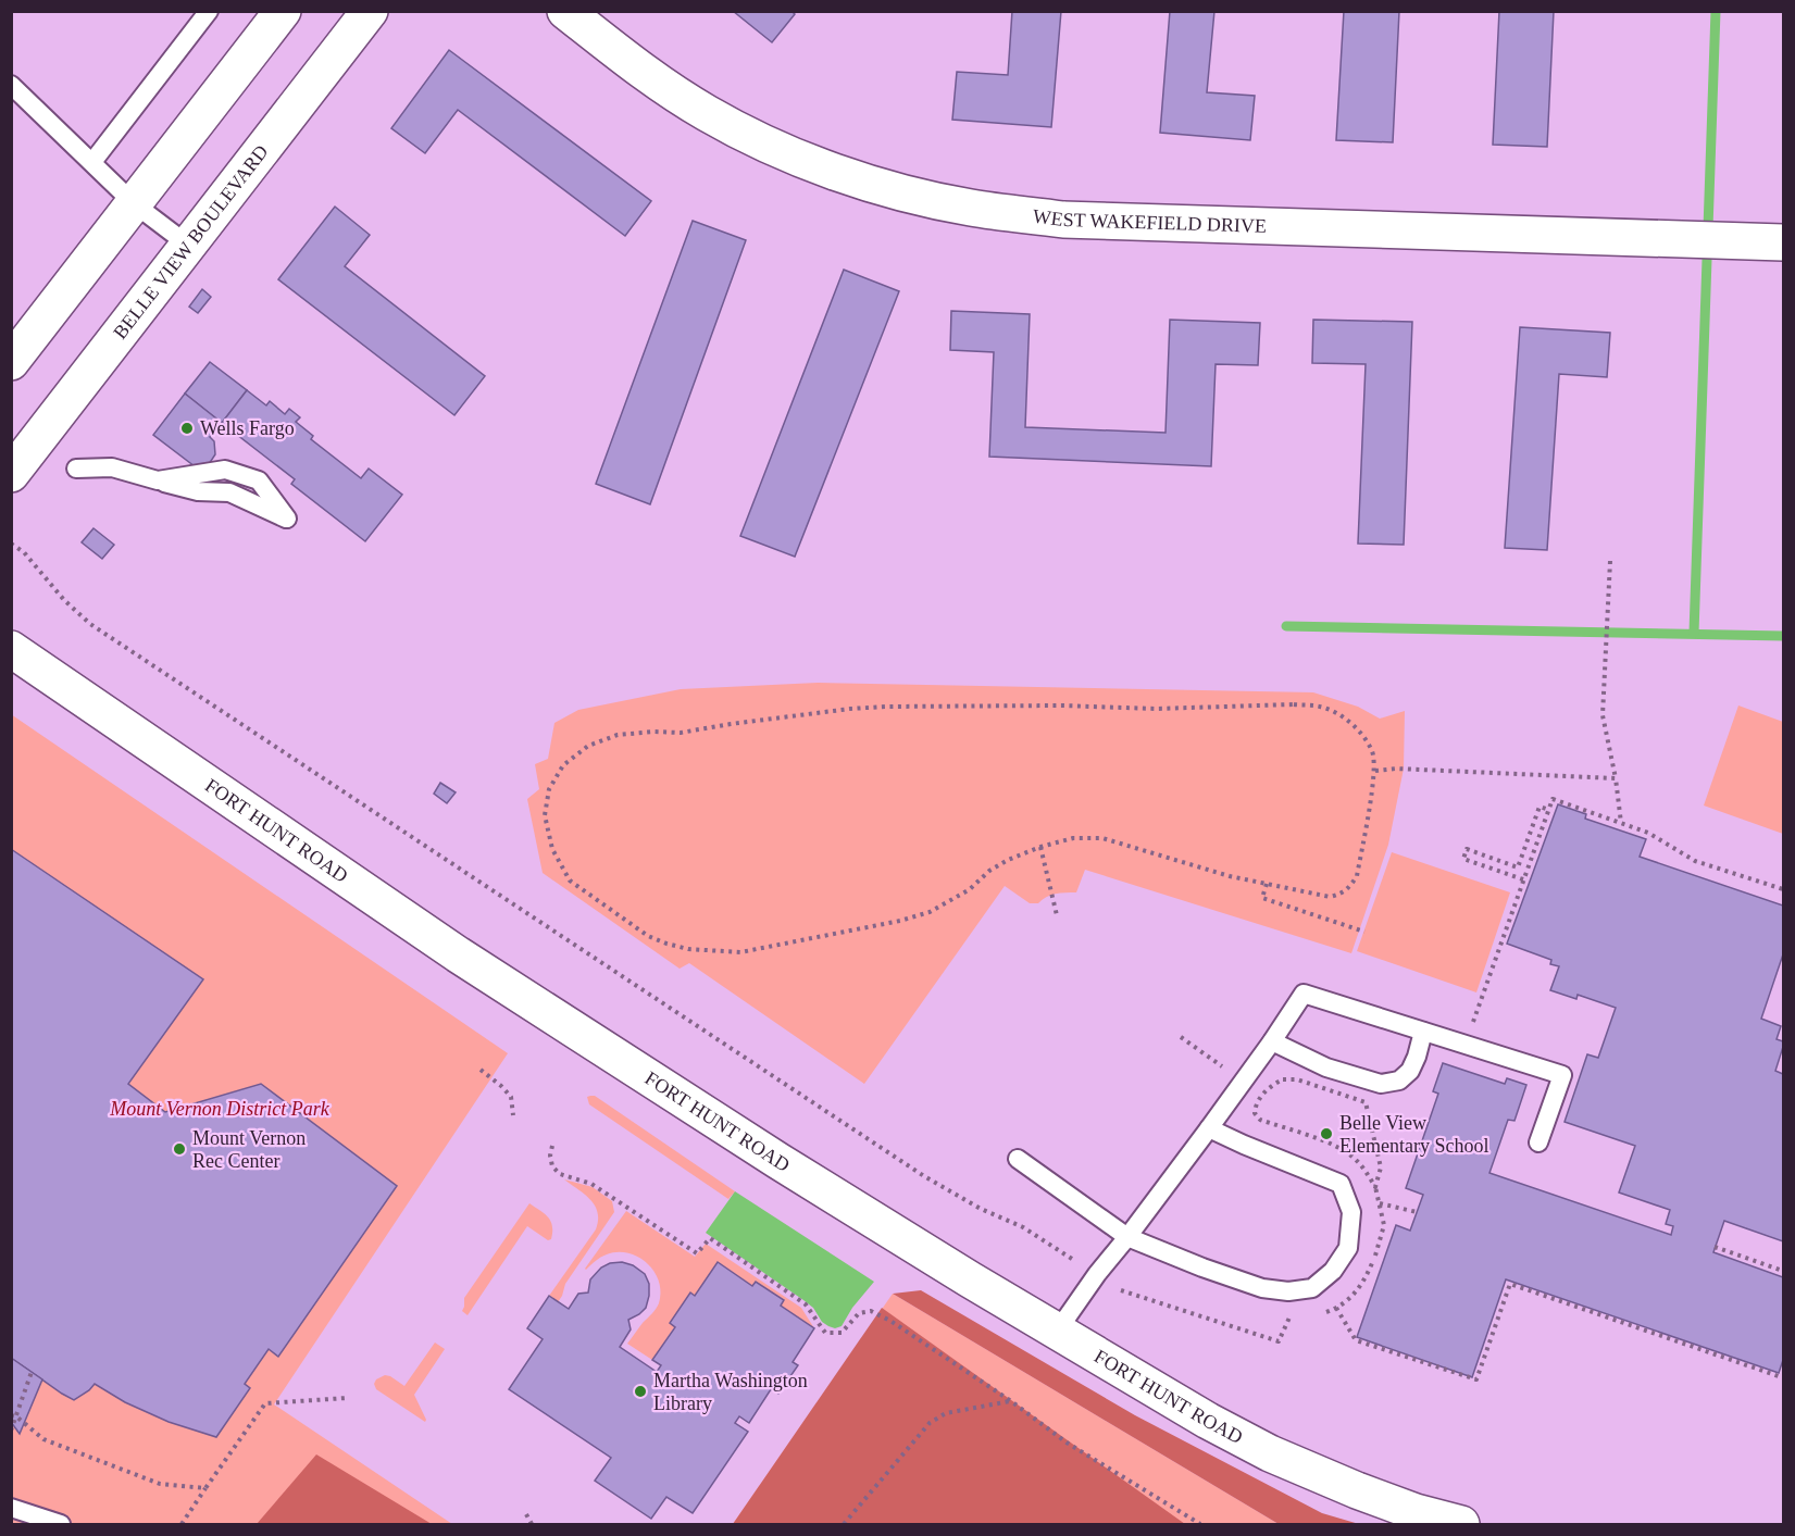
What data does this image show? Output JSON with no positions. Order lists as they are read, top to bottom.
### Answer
{
  "streets": {
    "main road": ["WEST WAKEFIELD DRIVE", "BELLE VIEW BOULEVARD", "FORT HUNT ROAD"]
  },
  "parks": ["Mount Vernon District Park"],
  "places": [
    "Wells Fargo",
    "Belle View Elementary School",
    "Mount Vernon Rec Center",
    "Martha Washington Library"
  ]
}
